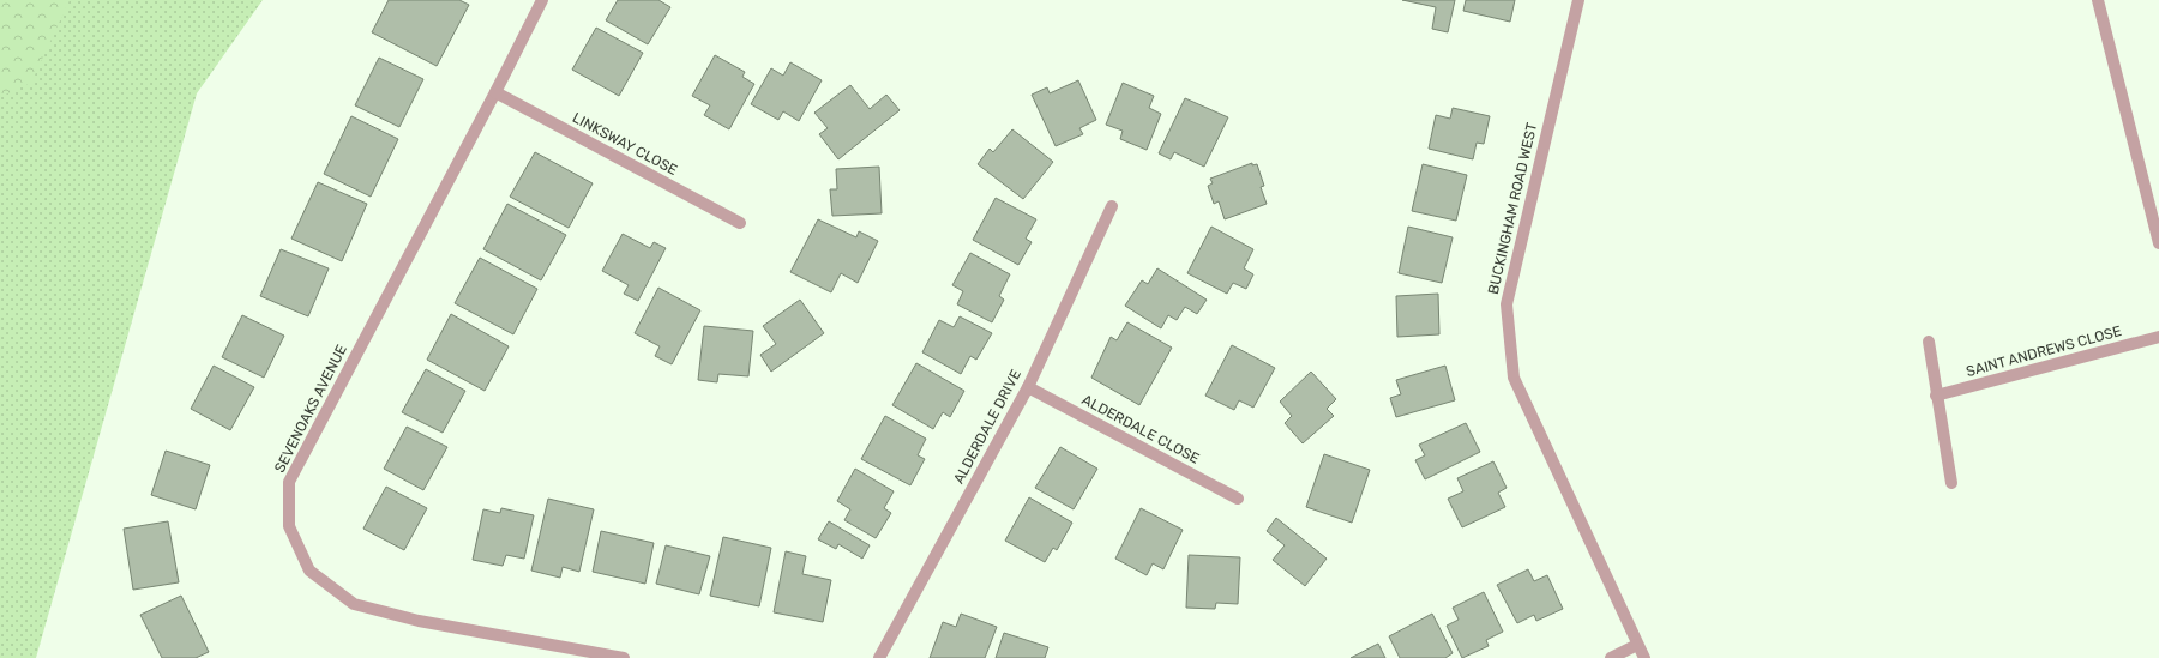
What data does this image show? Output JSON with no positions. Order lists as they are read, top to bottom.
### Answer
{
  "streets": {
    "street": [
      "LINKSWAY CLOSE",
      "BUCKINGHAM ROAD WEST",
      "SAINT ANDREWS CLOSE",
      "SEVENOAKS AVENUE",
      "ALDERDALE DRIVE",
      "ALDERDALE CLOSE"
    ]
  },
  "crossings": [
    ["LINKSWAY CLOSE", "SEVENOAKS AVENUE"],
    ["ALDERDALE DRIVE", "ALDERDALE CLOSE"]
  ]
}
